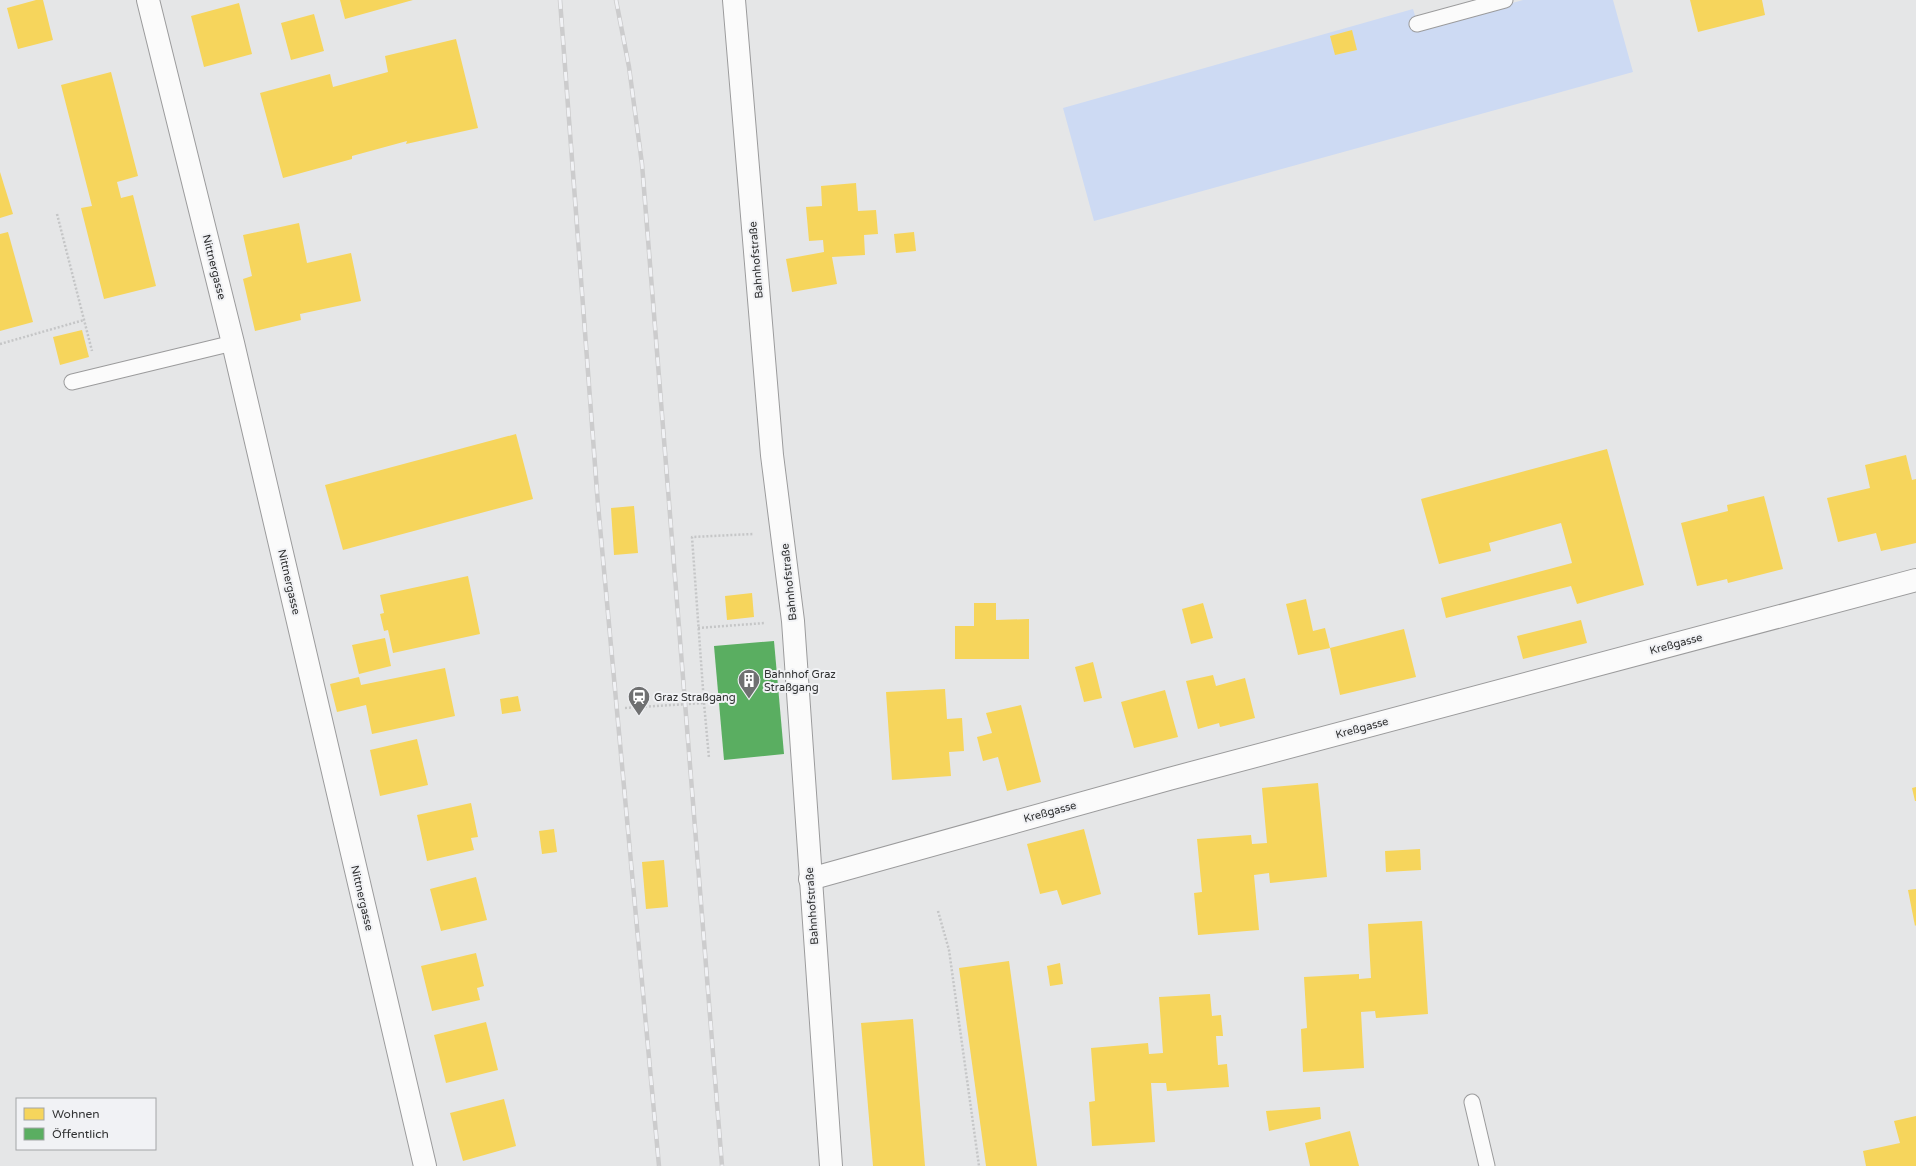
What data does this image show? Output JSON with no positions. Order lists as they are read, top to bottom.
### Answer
{
  "streets": {
    "street": ["Bahnhofstraße", "Nittnergasse", "Kreßgasse"]
  },
  "crossings": [
    ["Bahnhofstraße", "Kreßgasse"]
  ],
  "places": {
    "building": ["Bahnhof Graz Straßgang"],
    "station": ["Graz Straßgang"]
  },
  "legend": ["Wohnen", "Öffentlich"]
}
